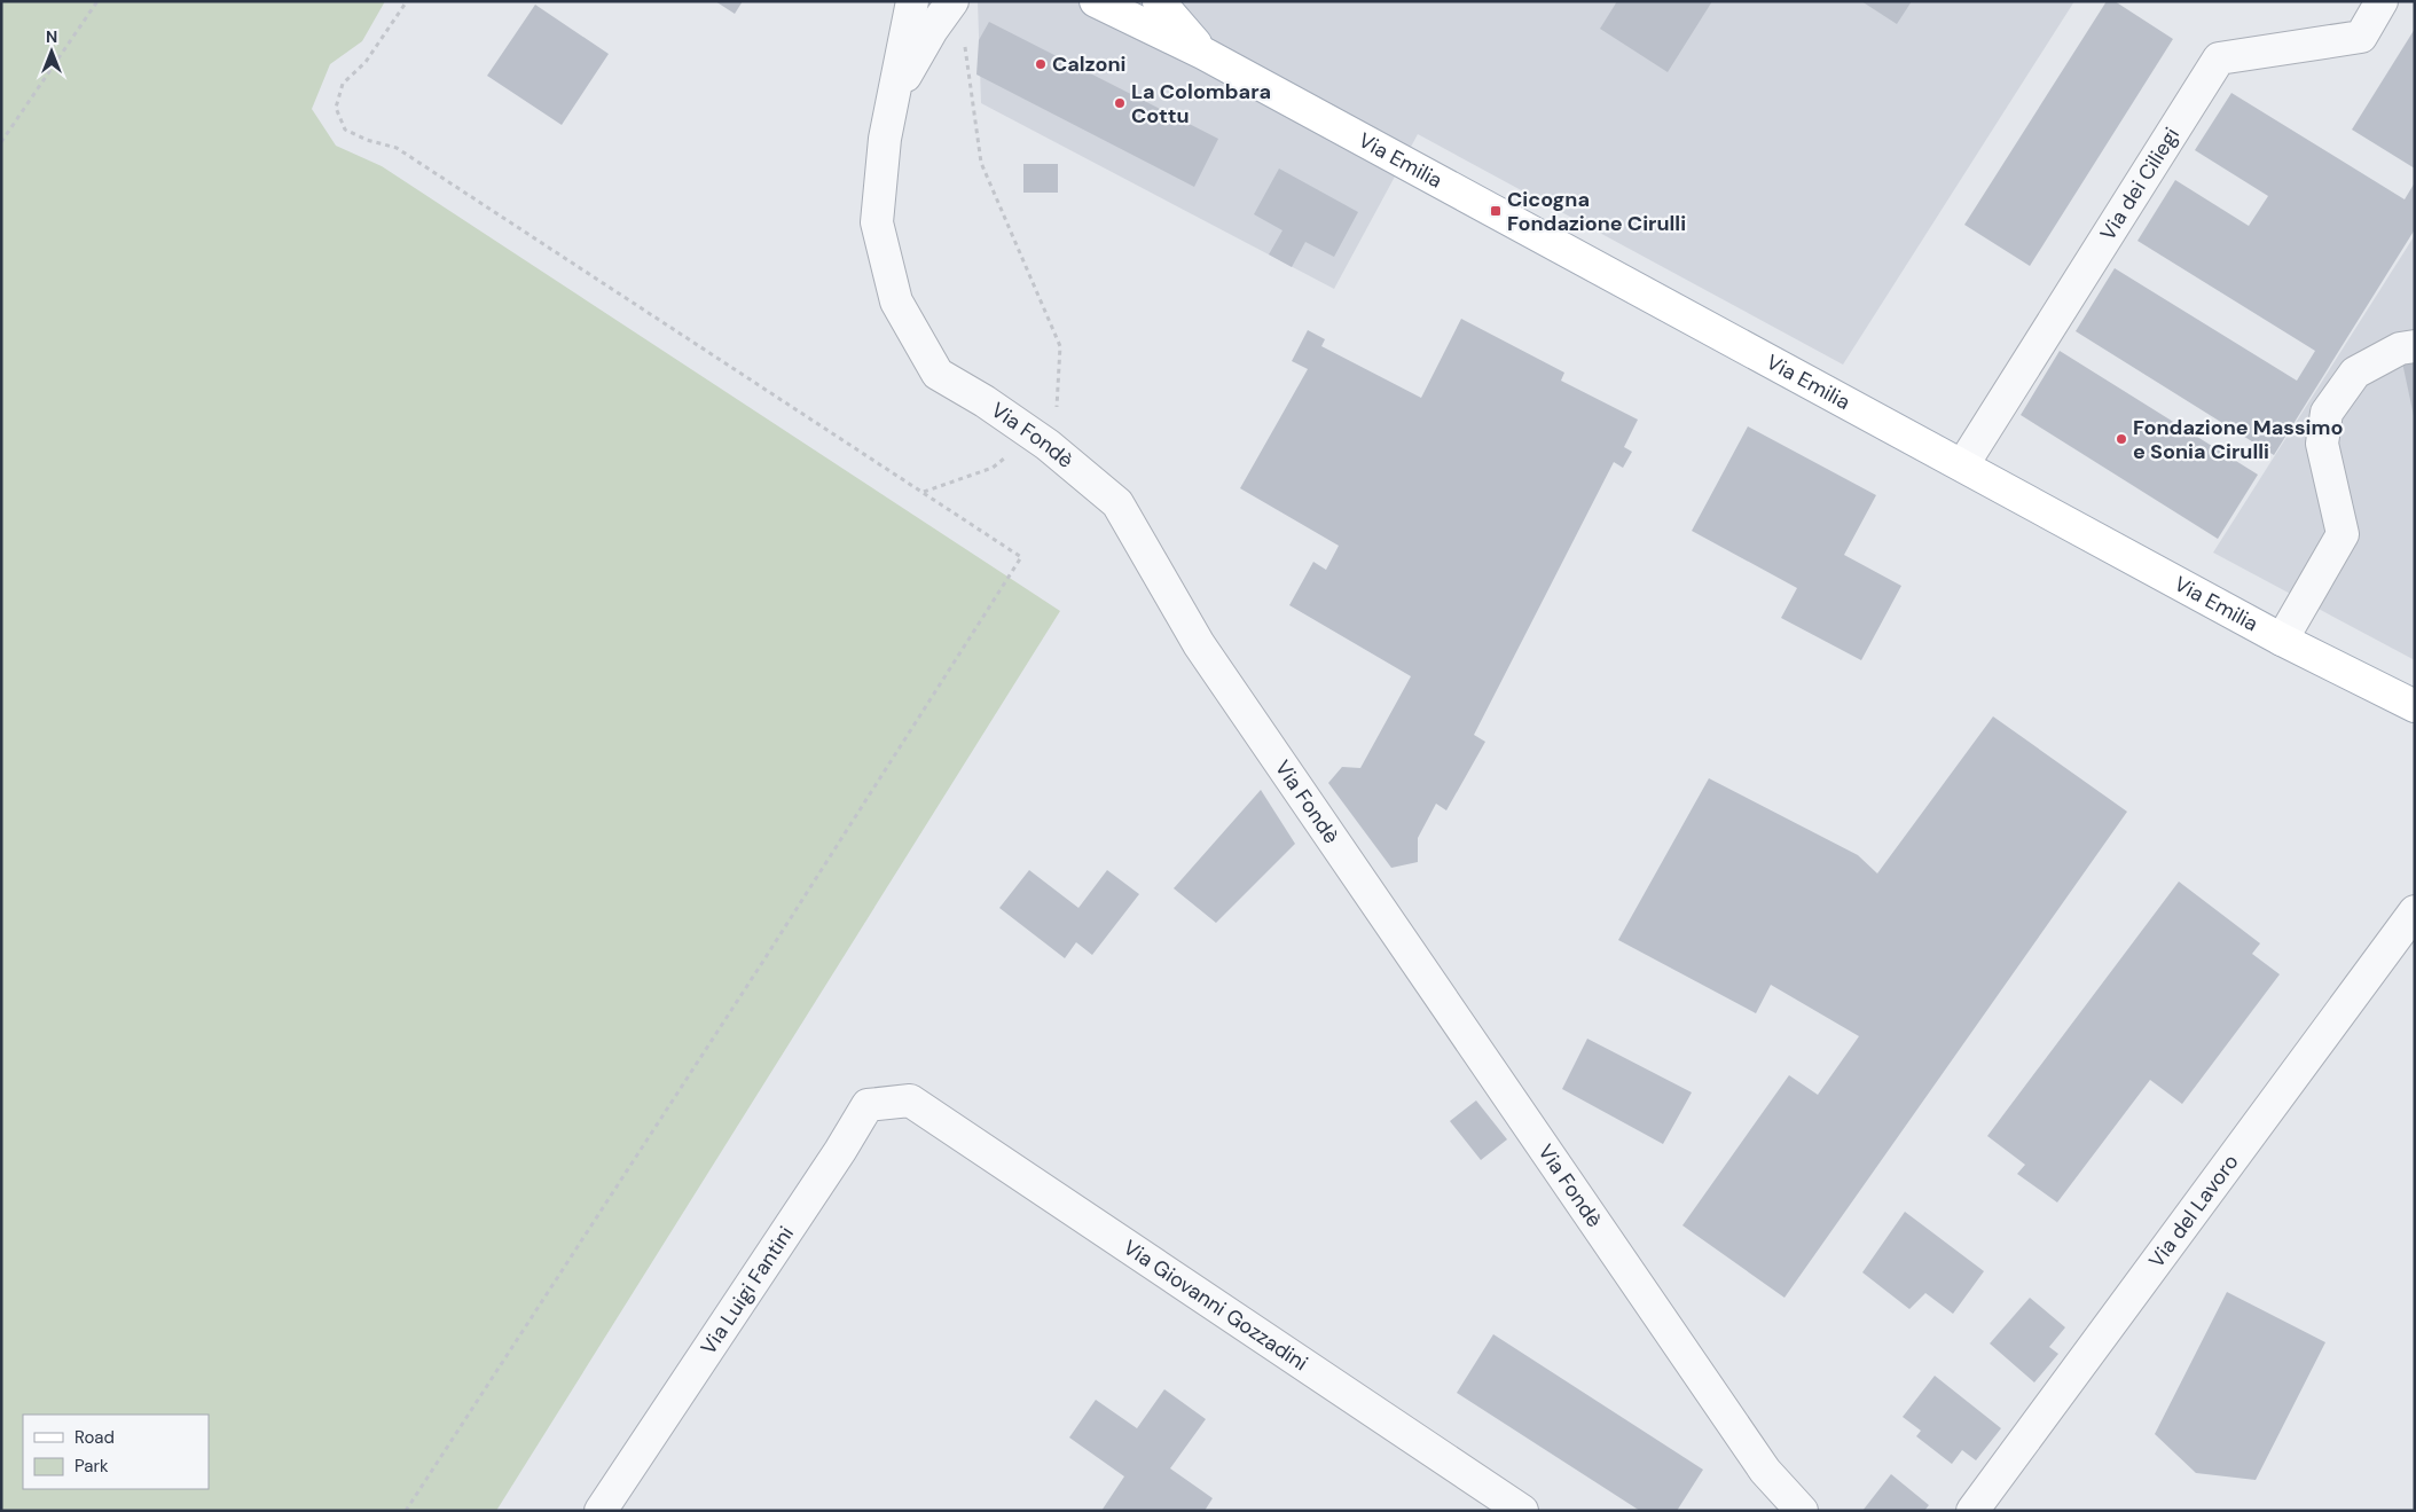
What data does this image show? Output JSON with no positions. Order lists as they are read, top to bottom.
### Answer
{
  "streets": {
    "main road": ["Via Emilia"],
    "street": [
      "Via dei Ciliegi",
      "Via Fondè",
      "Via del Lavoro",
      "Via Luigi Fantini",
      "Via Giovanni Gozzadini"
    ]
  },
  "crossings": [
    ["Via Emilia", "Via dei Ciliegi"],
    ["Via Luigi Fantini", "Via Giovanni Gozzadini"]
  ],
  "places": {
    "other": ["Calzoni", "La Colombara Cottu", "Fondazione Massimo e Sonia Cirulli"],
    "transit": ["Cicogna Fondazione Cirulli"]
  },
  "legend": ["Road", "Park"],
  "north": "top"
}
